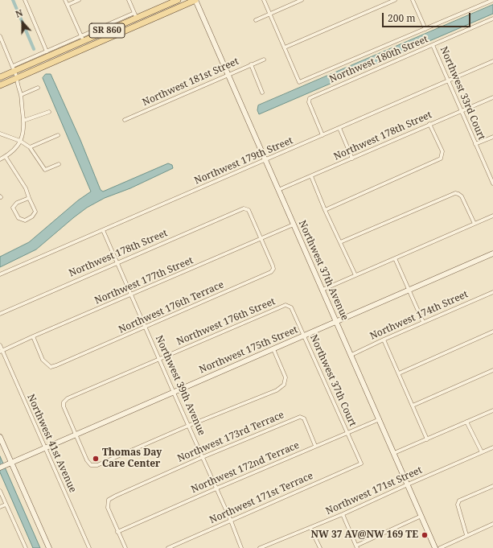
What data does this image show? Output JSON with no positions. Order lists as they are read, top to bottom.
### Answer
{
  "streets": {
    "main road": ["SR 860"],
    "street": [
      "Northwest 180th Street",
      "Northwest 181st Street",
      "Northwest 33rd Court",
      "Northwest 178th Street",
      "Northwest 179th Street",
      "Northwest 37th Avenue",
      "Northwest 177th Street",
      "Northwest 176th Terrace",
      "Northwest 174th Street",
      "Northwest 176th Street",
      "Northwest 175th Street",
      "Northwest 37th Court",
      "Northwest 39th Avenue",
      "Northwest 173rd Terrace",
      "Northwest 41st Avenue",
      "Northwest 172nd Terrace",
      "Northwest 171st Street",
      "Northwest 171st Terrace"
    ]
  },
  "crossings": [
    ["SR 860", "Northwest 37th Avenue"],
    ["Northwest 180th Street", "Northwest 33rd Court"],
    ["Northwest 180th Street", "Northwest 179th Street"],
    ["Northwest 181st Street", "Northwest 37th Avenue"],
    ["Northwest 33rd Court", "Northwest 178th Street"],
    ["Northwest 33rd Court", "Northwest 179th Street"],
    ["Northwest 178th Street", "Northwest 37th Avenue"],
    ["Northwest 178th Street", "Northwest 177th Street"],
    ["Northwest 178th Street", "Northwest 176th Terrace"],
    ["Northwest 178th Street", "Northwest 39th Avenue"],
    ["Northwest 179th Street", "Northwest 37th Avenue"],
    ["Northwest 179th Street", "Northwest 39th Avenue"],
    ["Northwest 37th Avenue", "Northwest 177th Street"],
    ["Northwest 37th Avenue", "Northwest 174th Street"],
    ["Northwest 37th Avenue", "Northwest 175th Street"],
    ["Northwest 37th Avenue", "Northwest 172nd Terrace"],
    ["Northwest 37th Avenue", "Northwest 171st Street"],
    ["Northwest 177th Street", "Northwest 176th Terrace"],
    ["Northwest 177th Street", "Northwest 39th Avenue"],
    ["Northwest 177th Street", "Northwest 41st Avenue"],
    ["Northwest 176th Terrace", "Northwest 39th Avenue"],
    ["Northwest 176th Street", "Northwest 175th Street"],
    ["Northwest 176th Street", "Northwest 37th Court"],
    ["Northwest 176th Street", "Northwest 39th Avenue"],
    ["Northwest 175th Street", "Northwest 37th Court"],
    ["Northwest 175th Street", "Northwest 39th Avenue"],
    ["Northwest 175th Street", "Northwest 41st Avenue"],
    ["Northwest 37th Court", "Northwest 172nd Terrace"],
    ["Northwest 37th Court", "Northwest 171st Terrace"],
    ["Northwest 39th Avenue", "Northwest 173rd Terrace"],
    ["Northwest 39th Avenue", "Northwest 172nd Terrace"],
    ["Northwest 39th Avenue", "Northwest 171st Terrace"],
    ["Northwest 173rd Terrace", "Northwest 172nd Terrace"]
  ],
  "places": ["Thomas Day Care Center", "NW 37 AV@NW 169 TE"],
  "scale_bar": "200 m",
  "north": "top"
}
